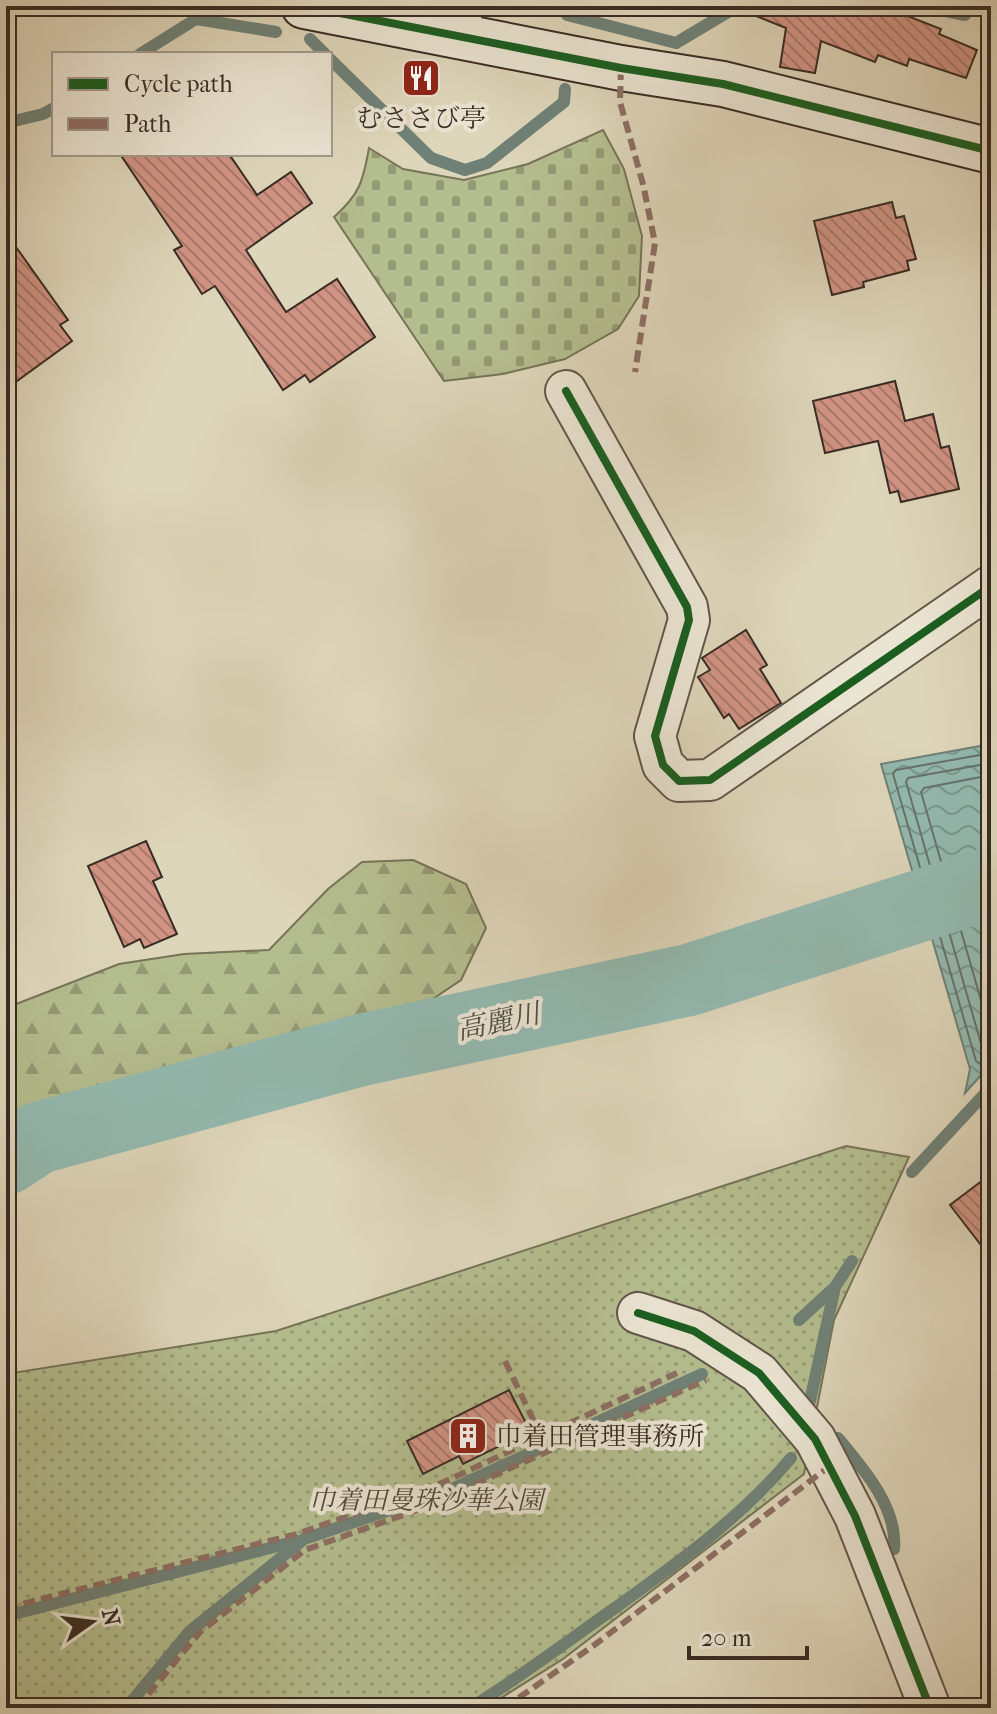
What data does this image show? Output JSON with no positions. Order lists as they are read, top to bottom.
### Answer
{
  "water": ["高麗川"],
  "parks": ["巾着田曼珠沙華公園"],
  "places": {
    "restaurant": ["むささび亭"],
    "building": ["巾着田管理事務所"]
  },
  "legend": ["Cycle path", "Path"],
  "scale_bar": "20 m",
  "north": "right"
}
